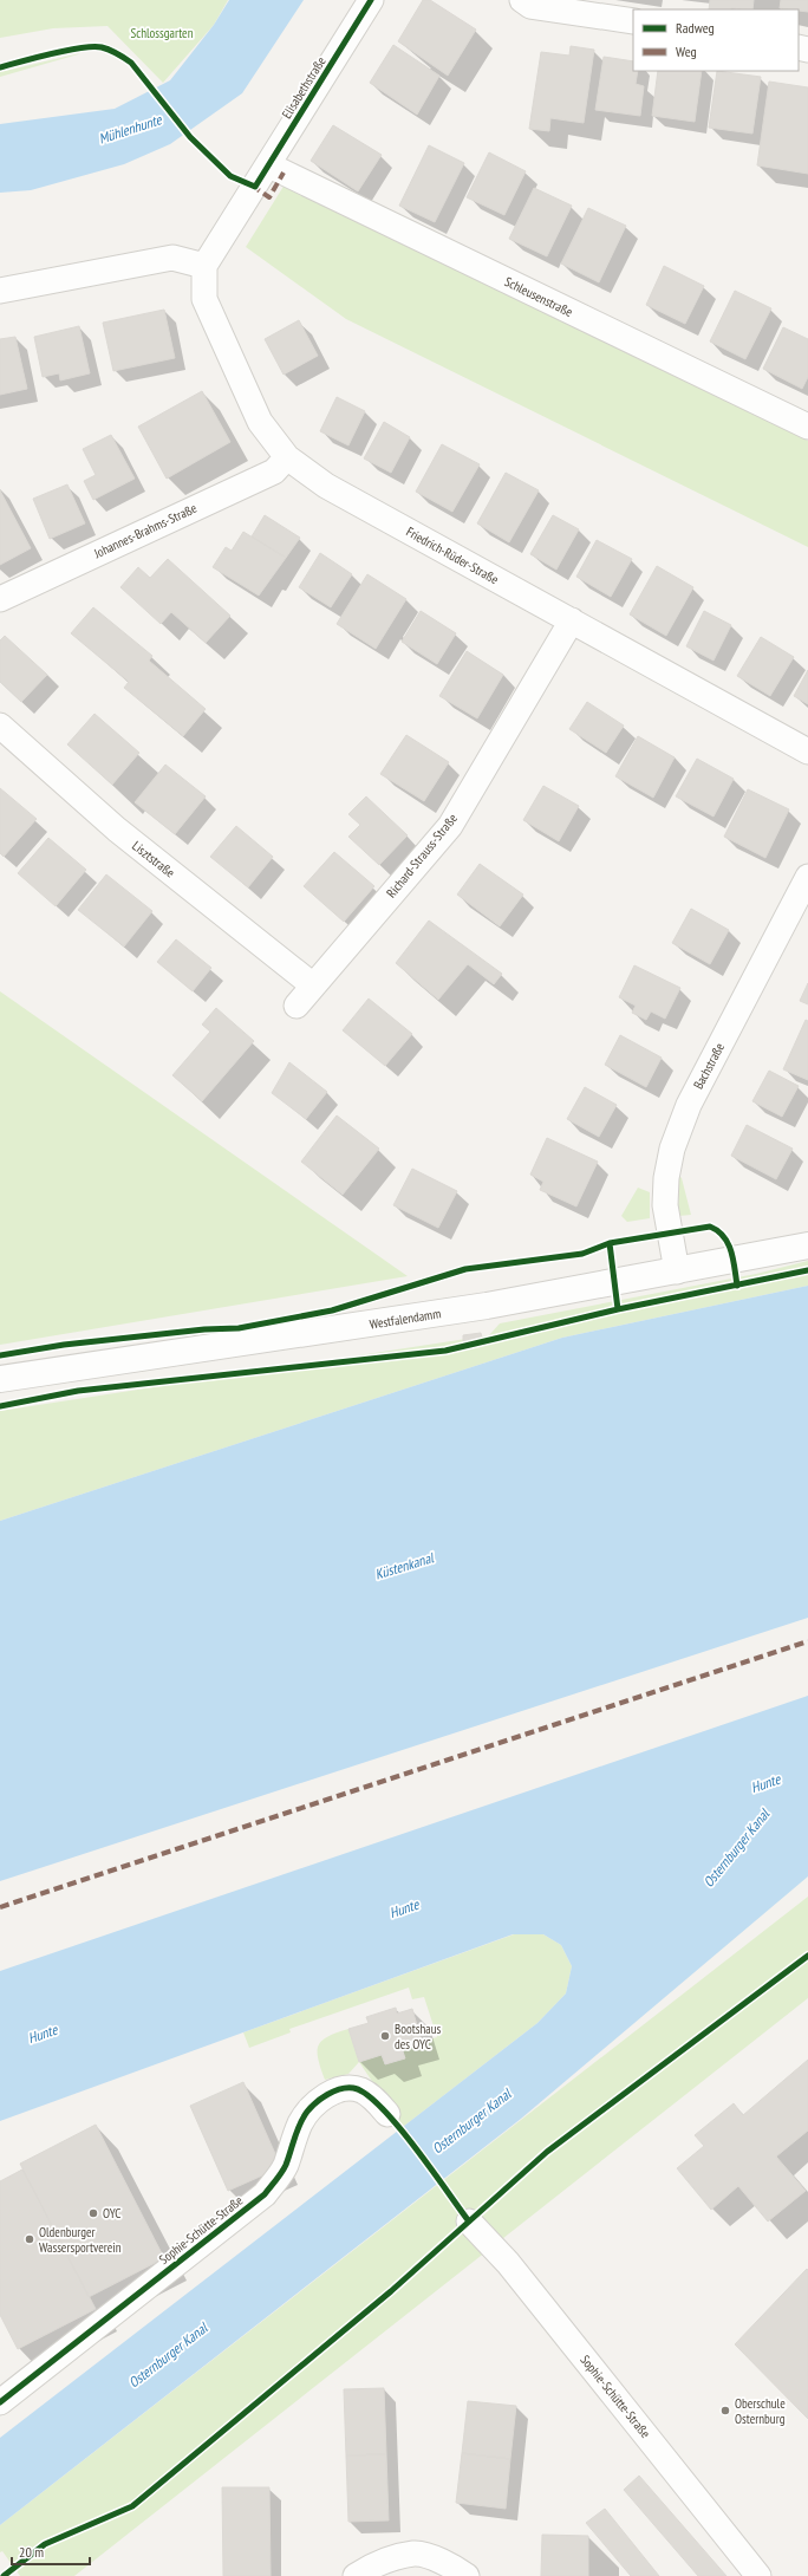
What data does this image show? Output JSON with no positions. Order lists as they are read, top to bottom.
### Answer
{
  "streets": {
    "street": [
      "Elisabethstraße",
      "Schleusenstraße",
      "Johannes-Brahms-Straße",
      "Friedrich-Rüder-Straße",
      "Richard-Strauss-Straße",
      "Lisztstraße",
      "Bachstraße",
      "Westfalendamm",
      "Sophie-Schütte-Straße"
    ]
  },
  "crossings": [
    ["Elisabethstraße", "Schleusenstraße"],
    ["Elisabethstraße", "Friedrich-Rüder-Straße"],
    ["Johannes-Brahms-Straße", "Friedrich-Rüder-Straße"],
    ["Friedrich-Rüder-Straße", "Richard-Strauss-Straße"],
    ["Richard-Strauss-Straße", "Lisztstraße"],
    ["Bachstraße", "Westfalendamm"]
  ],
  "water": [
    "Mühlenhunte",
    "Küstenkanal",
    "Hunte",
    "Osternburger Kanal"
  ],
  "parks": ["Schlossgarten"],
  "places": [
    "Bootshaus des OYC",
    "OYC",
    "Oldenburger Wassersportverein",
    "Oberschule Osternburg"
  ],
  "legend": ["Radweg", "Weg"],
  "scale_bar": "20 m"
}
